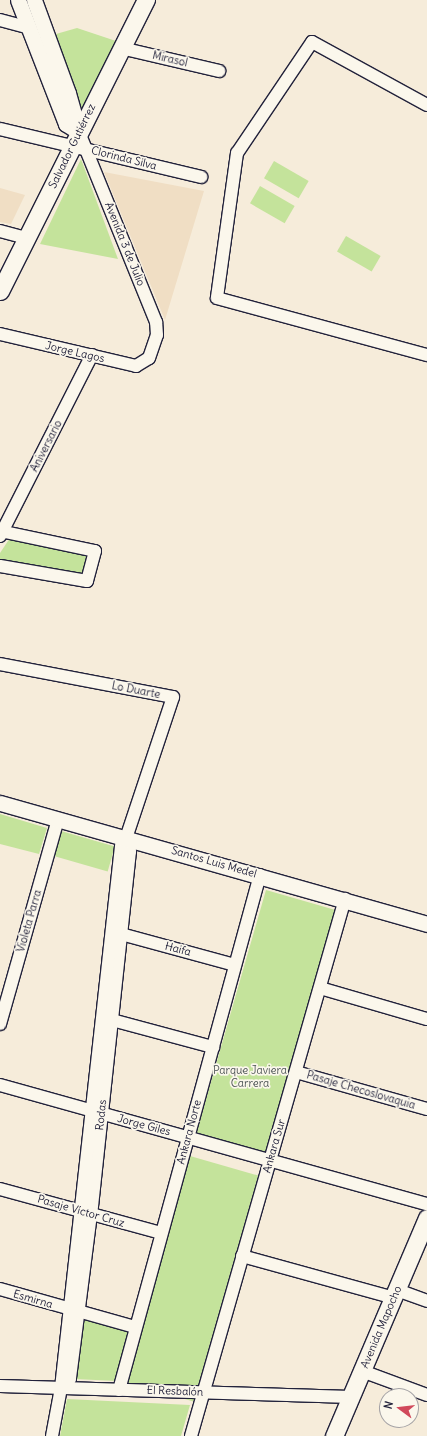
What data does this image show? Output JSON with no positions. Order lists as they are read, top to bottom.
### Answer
{
  "streets": {
    "main road": ["Salvador Gutiérrez", "Avenida Mapocho"],
    "street": [
      "Mirasol",
      "Clorinda Silva",
      "Avenida 3 de Julio",
      "Jorge Lagos",
      "Aniversario",
      "Lo Duarte",
      "Santos Luis Medel",
      "Violeta Parra",
      "Haifa",
      "Pasaje Checoslovaquia",
      "Rodas",
      "Jorge Giles",
      "Ankara Norte",
      "Ankara Sur",
      "Pasaje Víctor Cruz",
      "Esmirna",
      "El Resbalón"
    ]
  },
  "crossings": [
    ["Mirasol", "Salvador Gutiérrez"],
    ["Salvador Gutiérrez", "Clorinda Silva"],
    ["Salvador Gutiérrez", "Avenida 3 de Julio"],
    ["Clorinda Silva", "Avenida 3 de Julio"],
    ["Avenida 3 de Julio", "Jorge Lagos"],
    ["Jorge Lagos", "Aniversario"],
    ["Lo Duarte", "Santos Luis Medel"],
    ["Lo Duarte", "Rodas"],
    ["Santos Luis Medel", "Violeta Parra"],
    ["Santos Luis Medel", "Rodas"],
    ["Santos Luis Medel", "Ankara Norte"],
    ["Santos Luis Medel", "Ankara Sur"],
    ["Haifa", "Rodas"],
    ["Haifa", "Ankara Norte"],
    ["Pasaje Checoslovaquia", "Ankara Sur"],
    ["Rodas", "Jorge Giles"],
    ["Rodas", "Pasaje Víctor Cruz"],
    ["Rodas", "Esmirna"],
    ["Rodas", "El Resbalón"],
    ["Jorge Giles", "Ankara Norte"],
    ["Jorge Giles", "Ankara Sur"],
    ["Ankara Norte", "Pasaje Víctor Cruz"],
    ["Ankara Norte", "Esmirna"],
    ["Ankara Norte", "El Resbalón"],
    ["Ankara Sur", "El Resbalón"],
    ["Avenida Mapocho", "El Resbalón"]
  ],
  "parks": ["Parque Javiera Carrera"],
  "north": "left"
}
